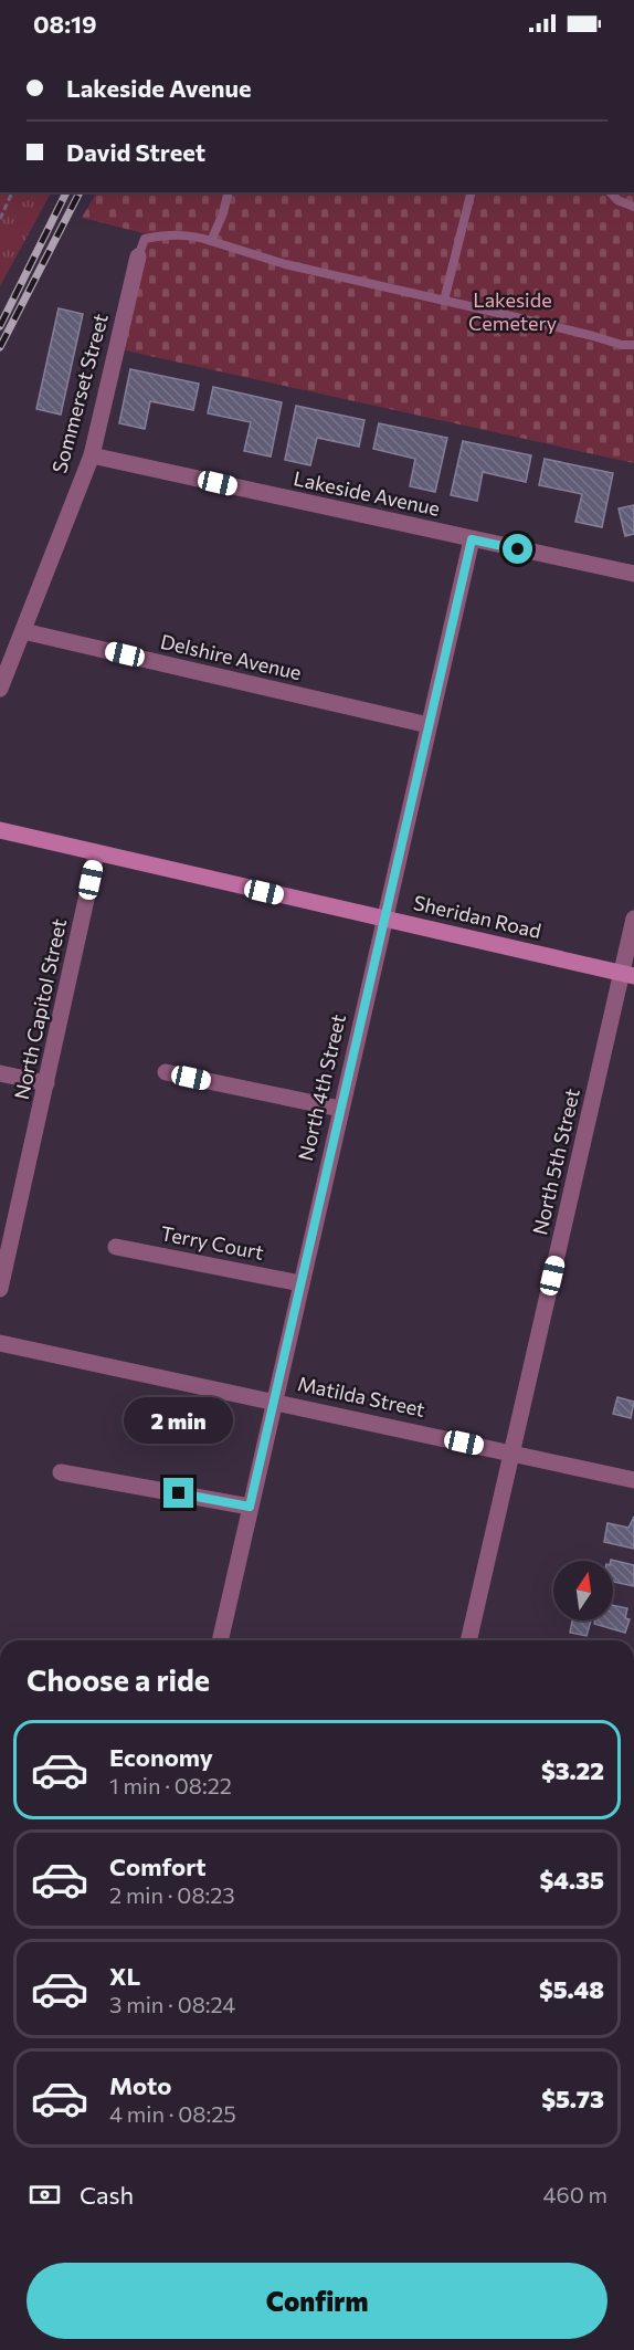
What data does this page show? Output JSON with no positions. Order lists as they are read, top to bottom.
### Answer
{
  "streets": {
    "main road": ["Sheridan Road"],
    "street": [
      "Sommerset Street",
      "Lakeside Avenue",
      "Delshire Avenue",
      "North Capitol Street",
      "North 4th Street",
      "North 5th Street",
      "Terry Court",
      "Matilda Street"
    ]
  },
  "crossings": [
    ["Sommerset Street", "Lakeside Avenue"],
    ["Sommerset Street", "Delshire Avenue"],
    ["Lakeside Avenue", "North 4th Street"],
    ["Delshire Avenue", "North 4th Street"],
    ["Sheridan Road", "North Capitol Street"],
    ["Sheridan Road", "North 4th Street"],
    ["Sheridan Road", "North 5th Street"],
    ["North 4th Street", "Terry Court"],
    ["North 4th Street", "Matilda Street"],
    ["North 5th Street", "Matilda Street"]
  ],
  "parks": ["Lakeside Cemetery"],
  "north": "top",
  "page": {
    "status": "08:19",
    "banner": ["Lakeside Avenue", "David Street"],
    "bubble": "2 min",
    "heading": "Choose a ride",
    "list": [
      {
        "name": "Economy",
        "note": "1 min · 08:22",
        "value": "$3.22"
      },
      {
        "name": "Comfort",
        "note": "2 min · 08:23",
        "value": "$4.35"
      },
      {
        "name": "XL",
        "note": "3 min · 08:24",
        "value": "$5.48"
      },
      {
        "name": "Moto",
        "note": "4 min · 08:25",
        "value": "$5.73"
      }
    ],
    "pay": ["Cash", "460 m"],
    "buttons": "Confirm"
  }
}
